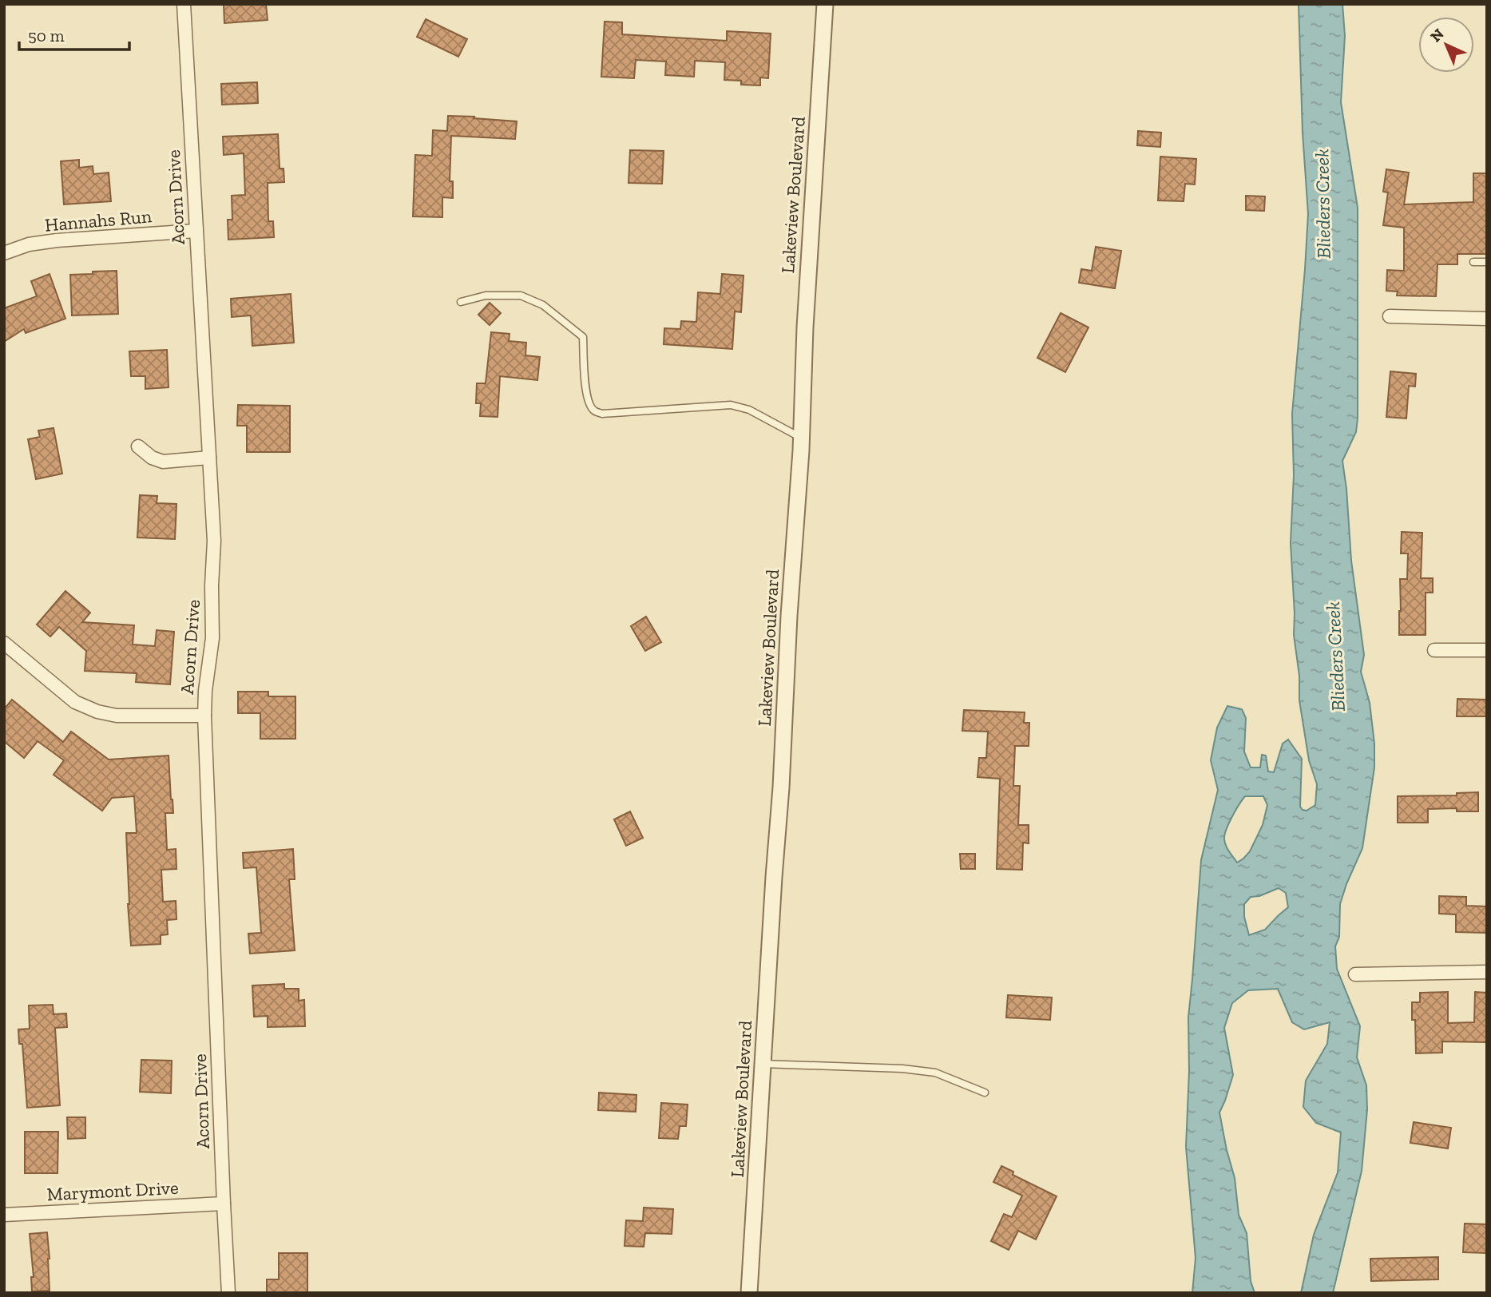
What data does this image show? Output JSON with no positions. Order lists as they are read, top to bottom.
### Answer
{
  "streets": {
    "street": [
      "Lakeview Boulevard",
      "Acorn Drive",
      "Hannahs Run",
      "Marymont Drive"
    ]
  },
  "crossings": [
    ["Acorn Drive", "Hannahs Run"],
    ["Acorn Drive", "Marymont Drive"]
  ],
  "water": ["Blieders Creek"],
  "scale_bar": "50 m",
  "north": "top left"
}
